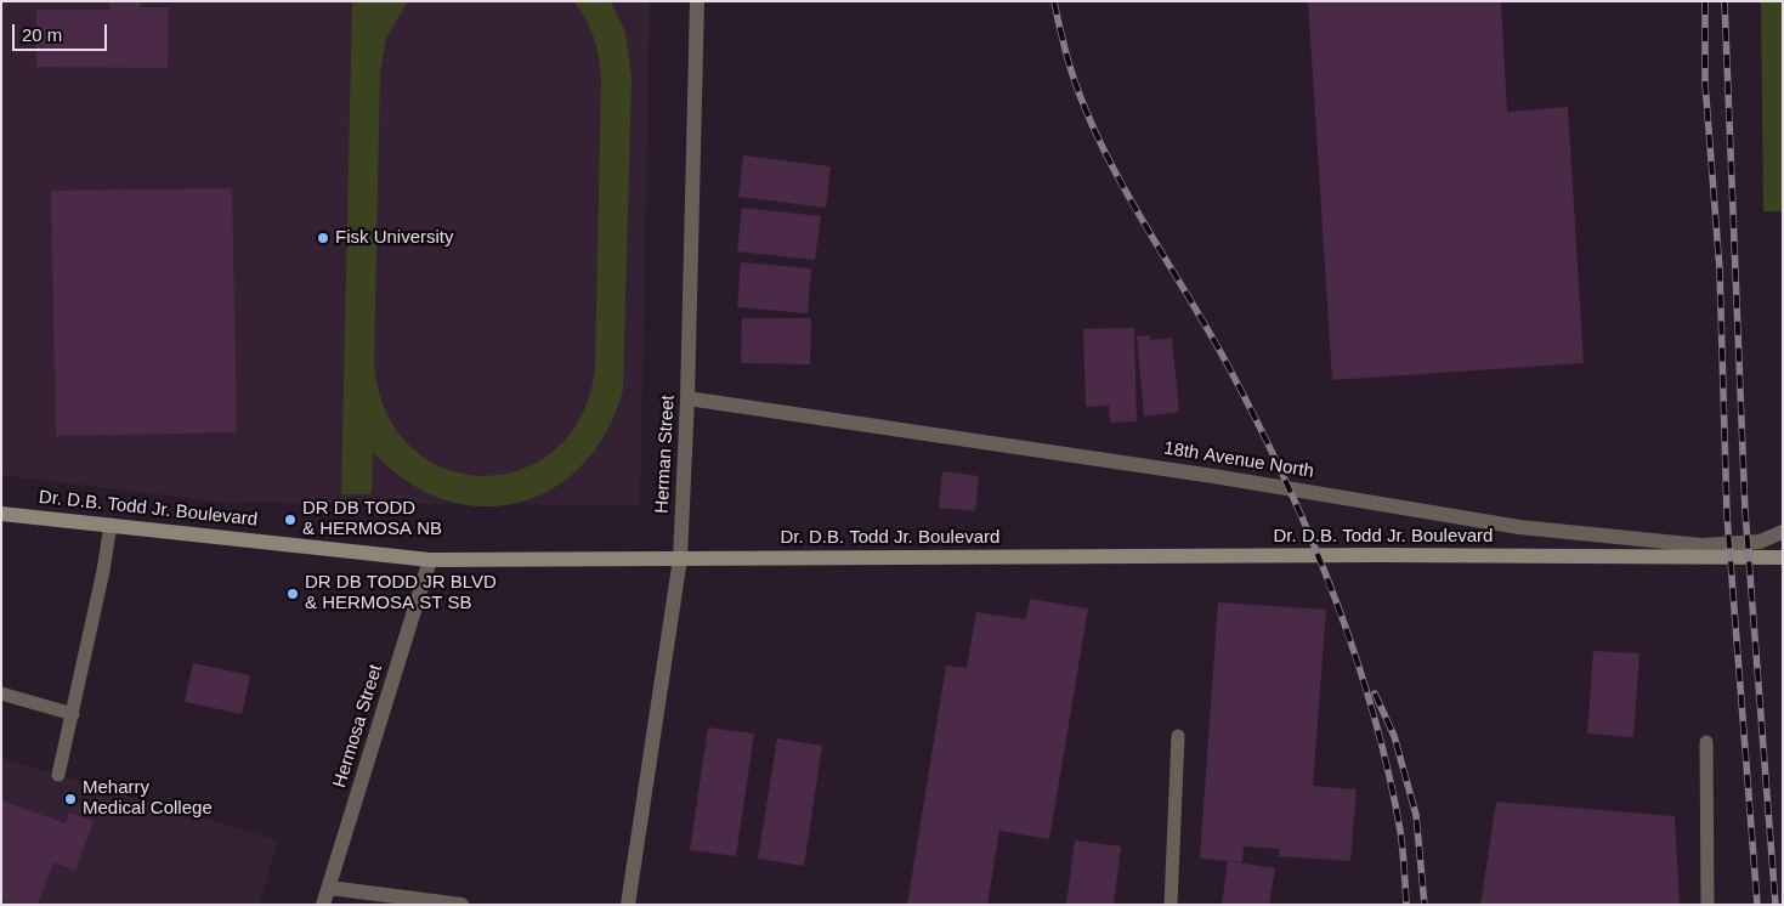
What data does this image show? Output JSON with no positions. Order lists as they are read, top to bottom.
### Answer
{
  "streets": {
    "main road": ["Dr. D.B. Todd Jr. Boulevard"],
    "street": ["Herman Street", "18th Avenue North", "Hermosa Street"]
  },
  "crossings": [
    ["Herman Street", "18th Avenue North"],
    ["Dr. D.B. Todd Jr. Boulevard", "Hermosa Street"]
  ],
  "places": [
    "Fisk University",
    "DR DB TODD & HERMOSA NB",
    "DR DB TODD JR BLVD & HERMOSA ST SB",
    "Meharry Medical College"
  ],
  "scale_bar": "20 m"
}
